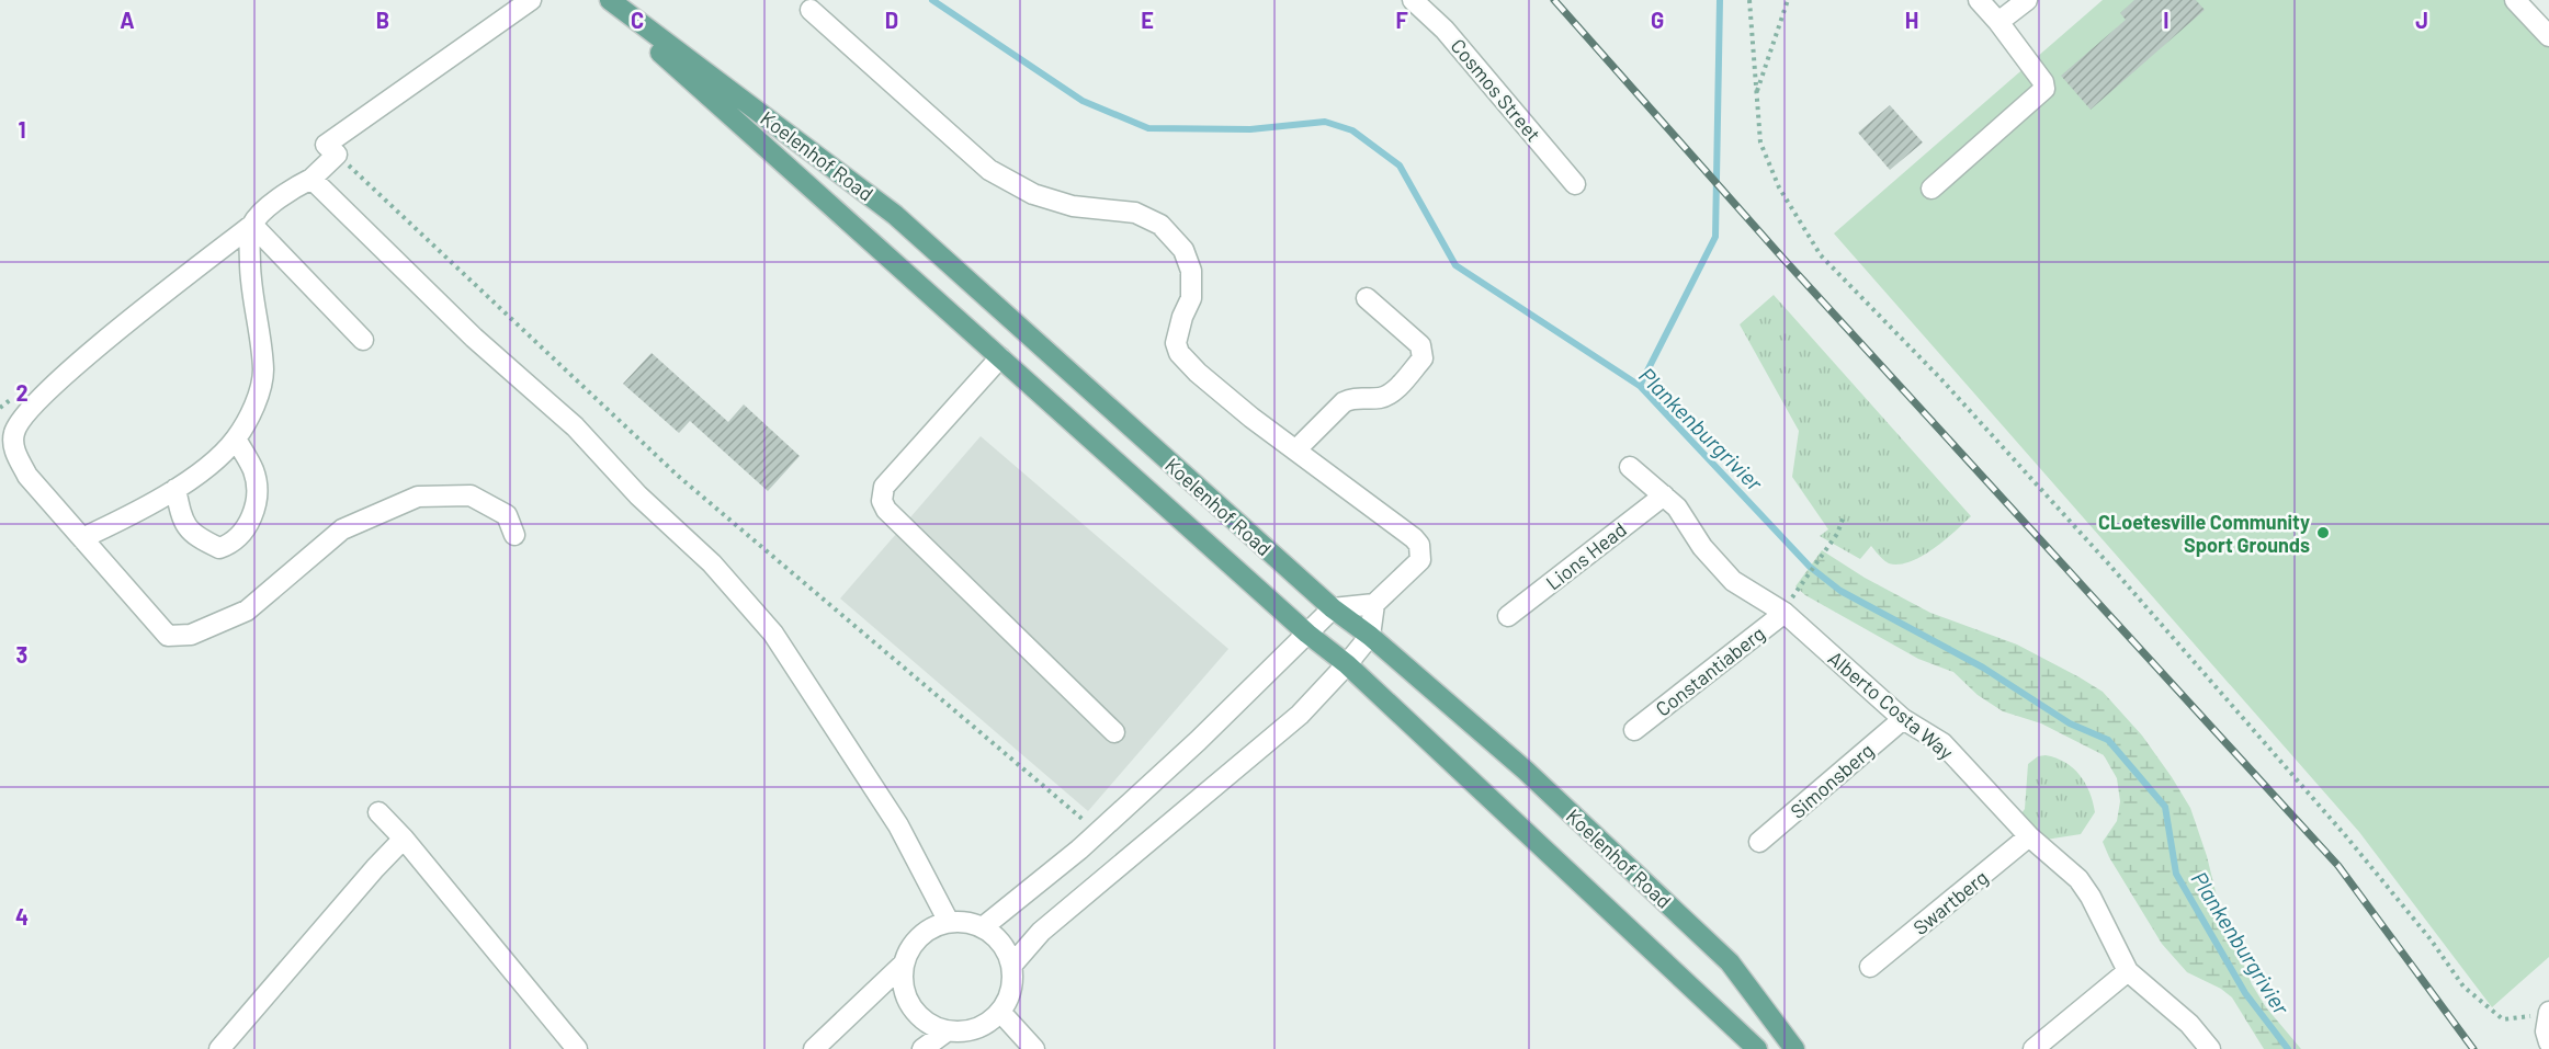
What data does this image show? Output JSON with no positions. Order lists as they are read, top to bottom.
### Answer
{
  "streets": {
    "main road": ["Koelenhof Road"],
    "street": [
      "Cosmos Street",
      "Lions Head",
      "Constantiaberg",
      "Alberto Costa Way",
      "Simonsberg",
      "Swartberg"
    ]
  },
  "crossings": [
    ["Lions Head", "Alberto Costa Way"],
    ["Constantiaberg", "Alberto Costa Way"],
    ["Alberto Costa Way", "Simonsberg"],
    ["Alberto Costa Way", "Swartberg"]
  ],
  "water": ["Plankenburgrivier"],
  "places": ["CLoetesville Community Sport Grounds"],
  "grid": {
    "columns": [
      "A",
      "B",
      "C",
      "D",
      "E",
      "F",
      "G",
      "H",
      "I",
      "J"
    ],
    "rows": [
      "1",
      "2",
      "3",
      "4"
    ]
  }
}
